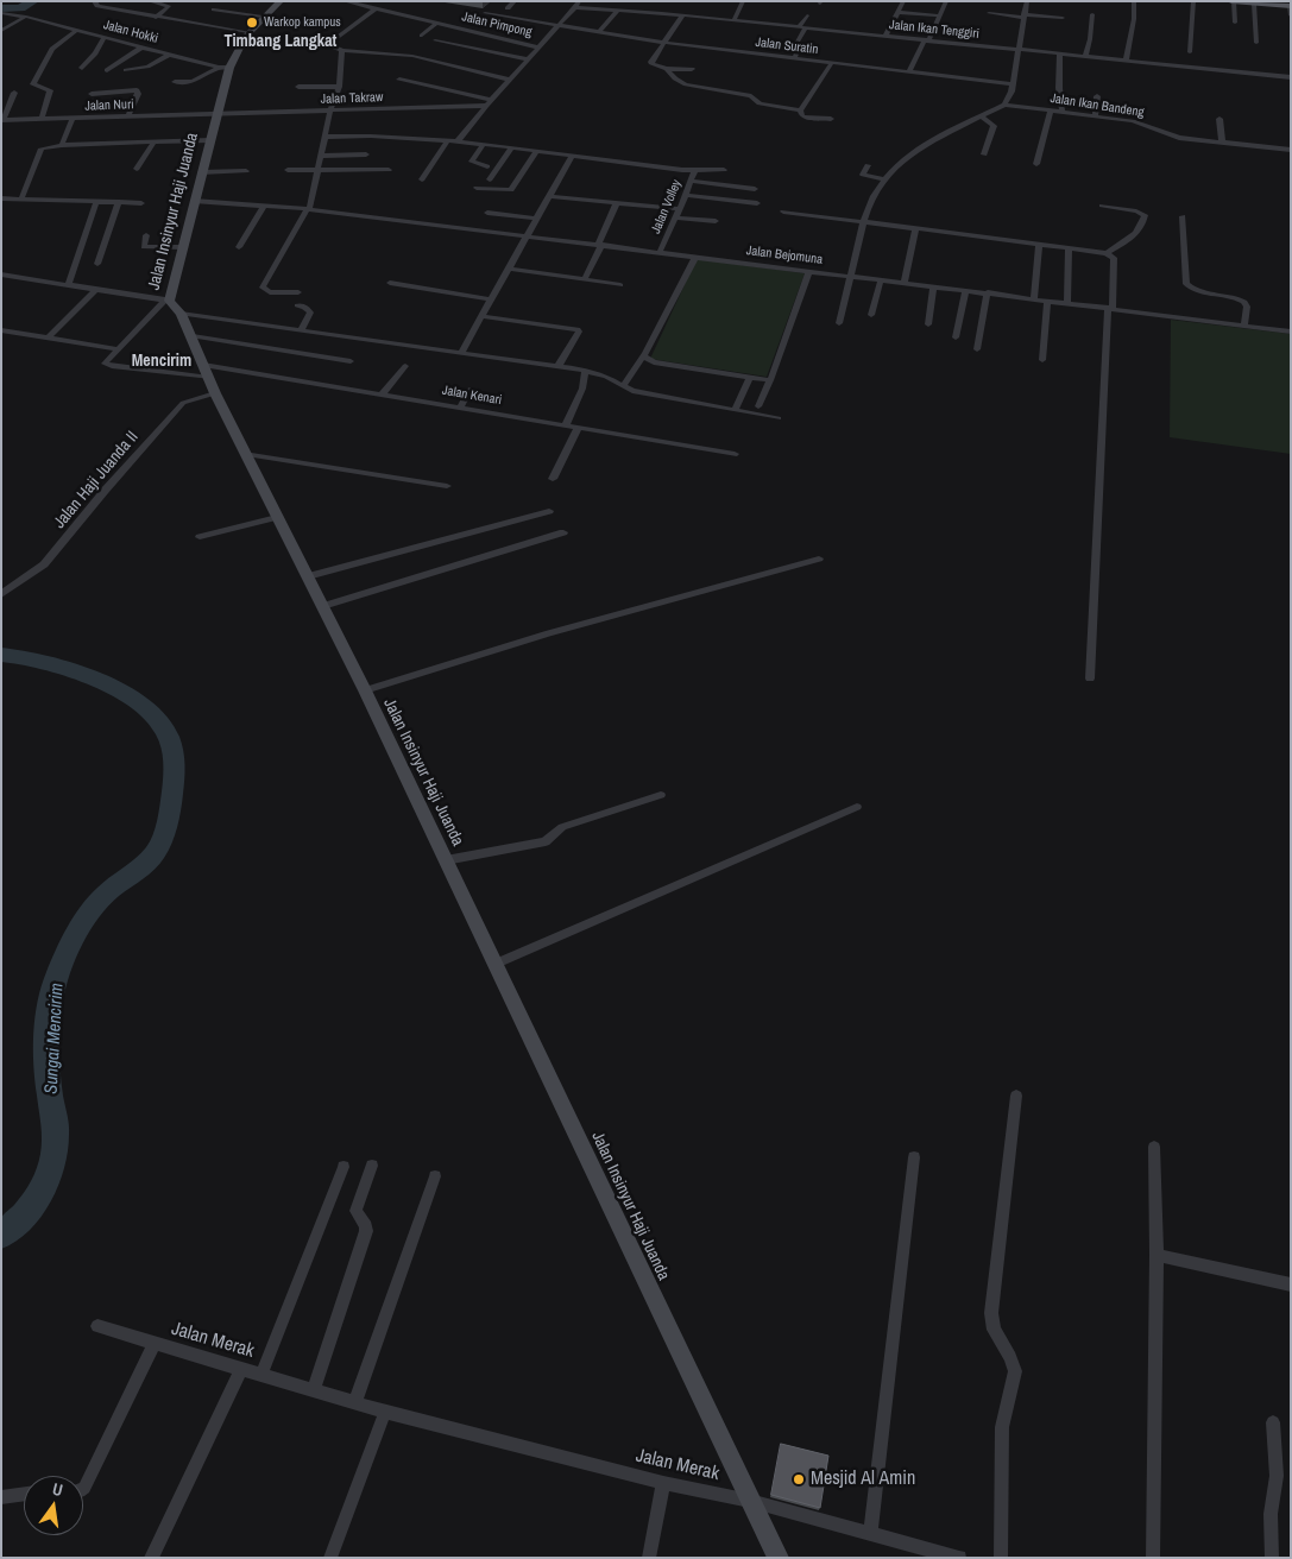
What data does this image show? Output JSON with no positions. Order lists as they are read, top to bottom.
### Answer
{
  "streets": {
    "street": [
      "Jalan Pimpong",
      "Jalan Ikan Tenggiri",
      "Jalan Hokki",
      "Jalan Suratin",
      "Jalan Takraw",
      "Jalan Nuri",
      "Jalan Ikan Bandeng",
      "Jalan Volley",
      "Jalan Insinyur Haji Juanda",
      "Jalan Bejomuna",
      "Jalan Kenari",
      "Jalan Haji Juanda II",
      "Jalan Merak"
    ]
  },
  "crossings": [
    ["Jalan Pimpong", "Jalan Suratin"],
    ["Jalan Hokki", "Jalan Insinyur Haji Juanda"],
    ["Jalan Takraw", "Jalan Nuri"],
    ["Jalan Takraw", "Jalan Insinyur Haji Juanda"],
    ["Jalan Nuri", "Jalan Insinyur Haji Juanda"],
    ["Jalan Volley", "Jalan Bejomuna"],
    ["Jalan Insinyur Haji Juanda", "Jalan Kenari"],
    ["Jalan Insinyur Haji Juanda", "Jalan Haji Juanda II"],
    ["Jalan Insinyur Haji Juanda", "Jalan Merak"]
  ],
  "districts": ["Timbang Langkat", "Mencirim"],
  "water": ["Sungai Mencirim"],
  "places": ["Warkop kampus", "Mesjid Al Amin"],
  "north": "top"
}
